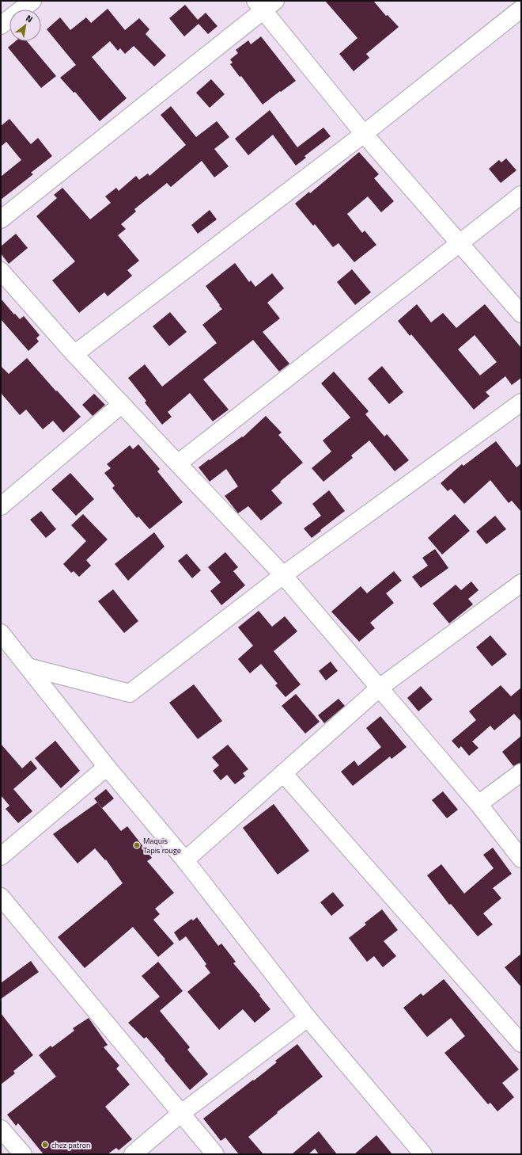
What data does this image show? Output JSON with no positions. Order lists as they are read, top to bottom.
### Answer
{
  "places": ["Maquis Tapis rouge", "chez patron"],
  "north": "top right"
}
